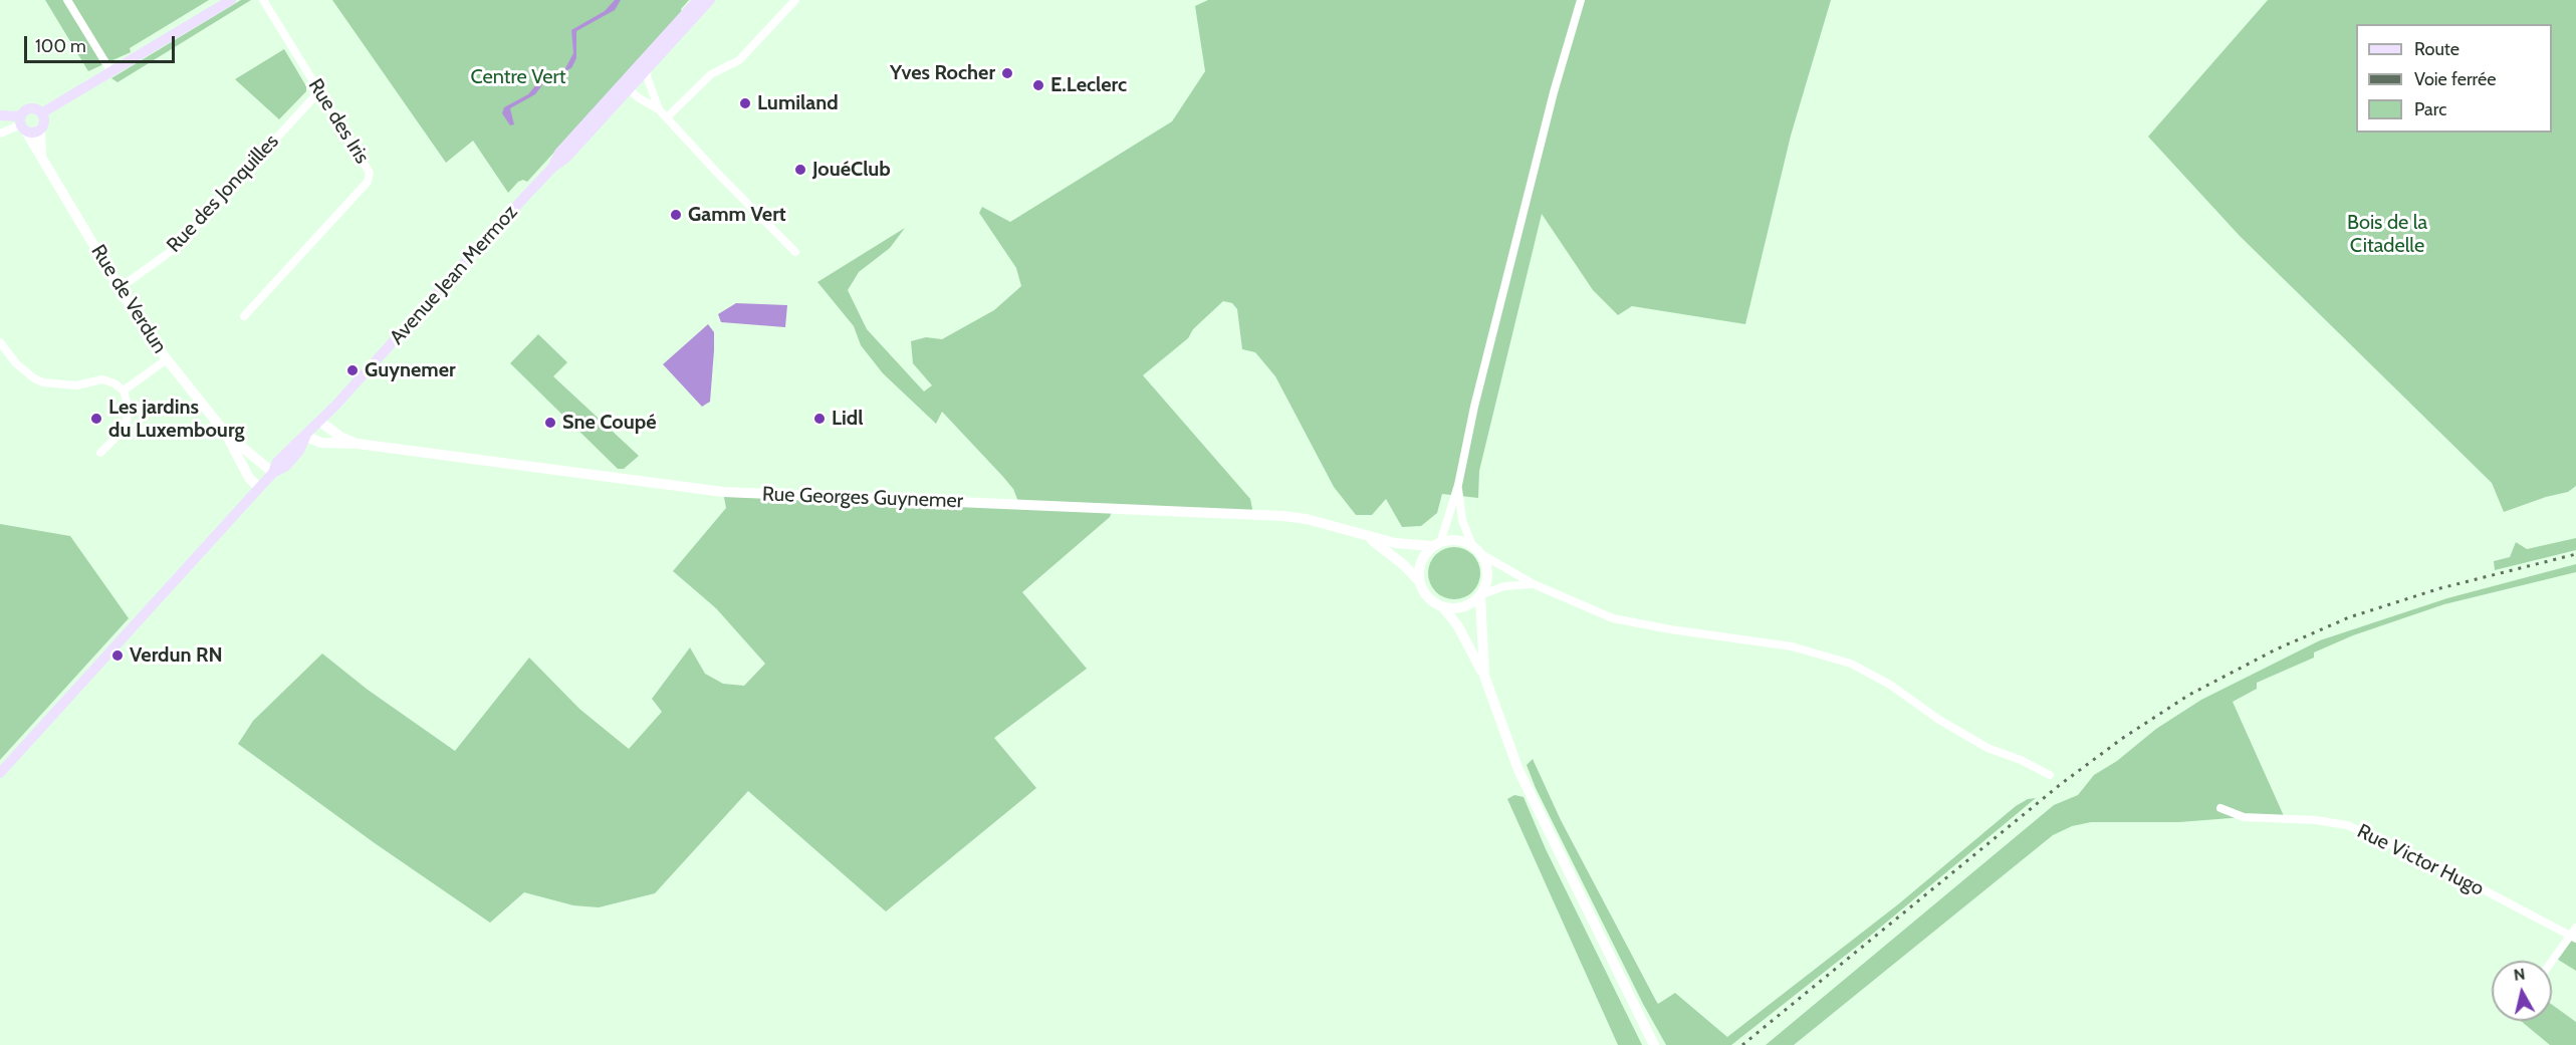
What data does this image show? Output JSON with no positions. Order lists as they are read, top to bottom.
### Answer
{
  "streets": {
    "main road": ["Avenue Jean Mermoz"],
    "street": [
      "Rue des Iris",
      "Rue des Jonquilles",
      "Rue de Verdun",
      "Rue Georges Guynemer",
      "Rue Victor Hugo"
    ]
  },
  "crossings": [
    ["Rue des Iris", "Rue des Jonquilles"],
    ["Rue des Jonquilles", "Rue de Verdun"]
  ],
  "parks": ["Centre Vert", "Bois de la Citadelle"],
  "places": [
    "Yves Rocher",
    "E.Leclerc",
    "Lumiland",
    "JouéClub",
    "Gamm Vert",
    "Guynemer",
    "Les jardins du Luxembourg",
    "Lidl",
    "Sne Coupé",
    "Verdun RN"
  ],
  "legend": ["Route", "Voie ferrée", "Parc"],
  "scale_bar": "100 m",
  "north": "top"
}
